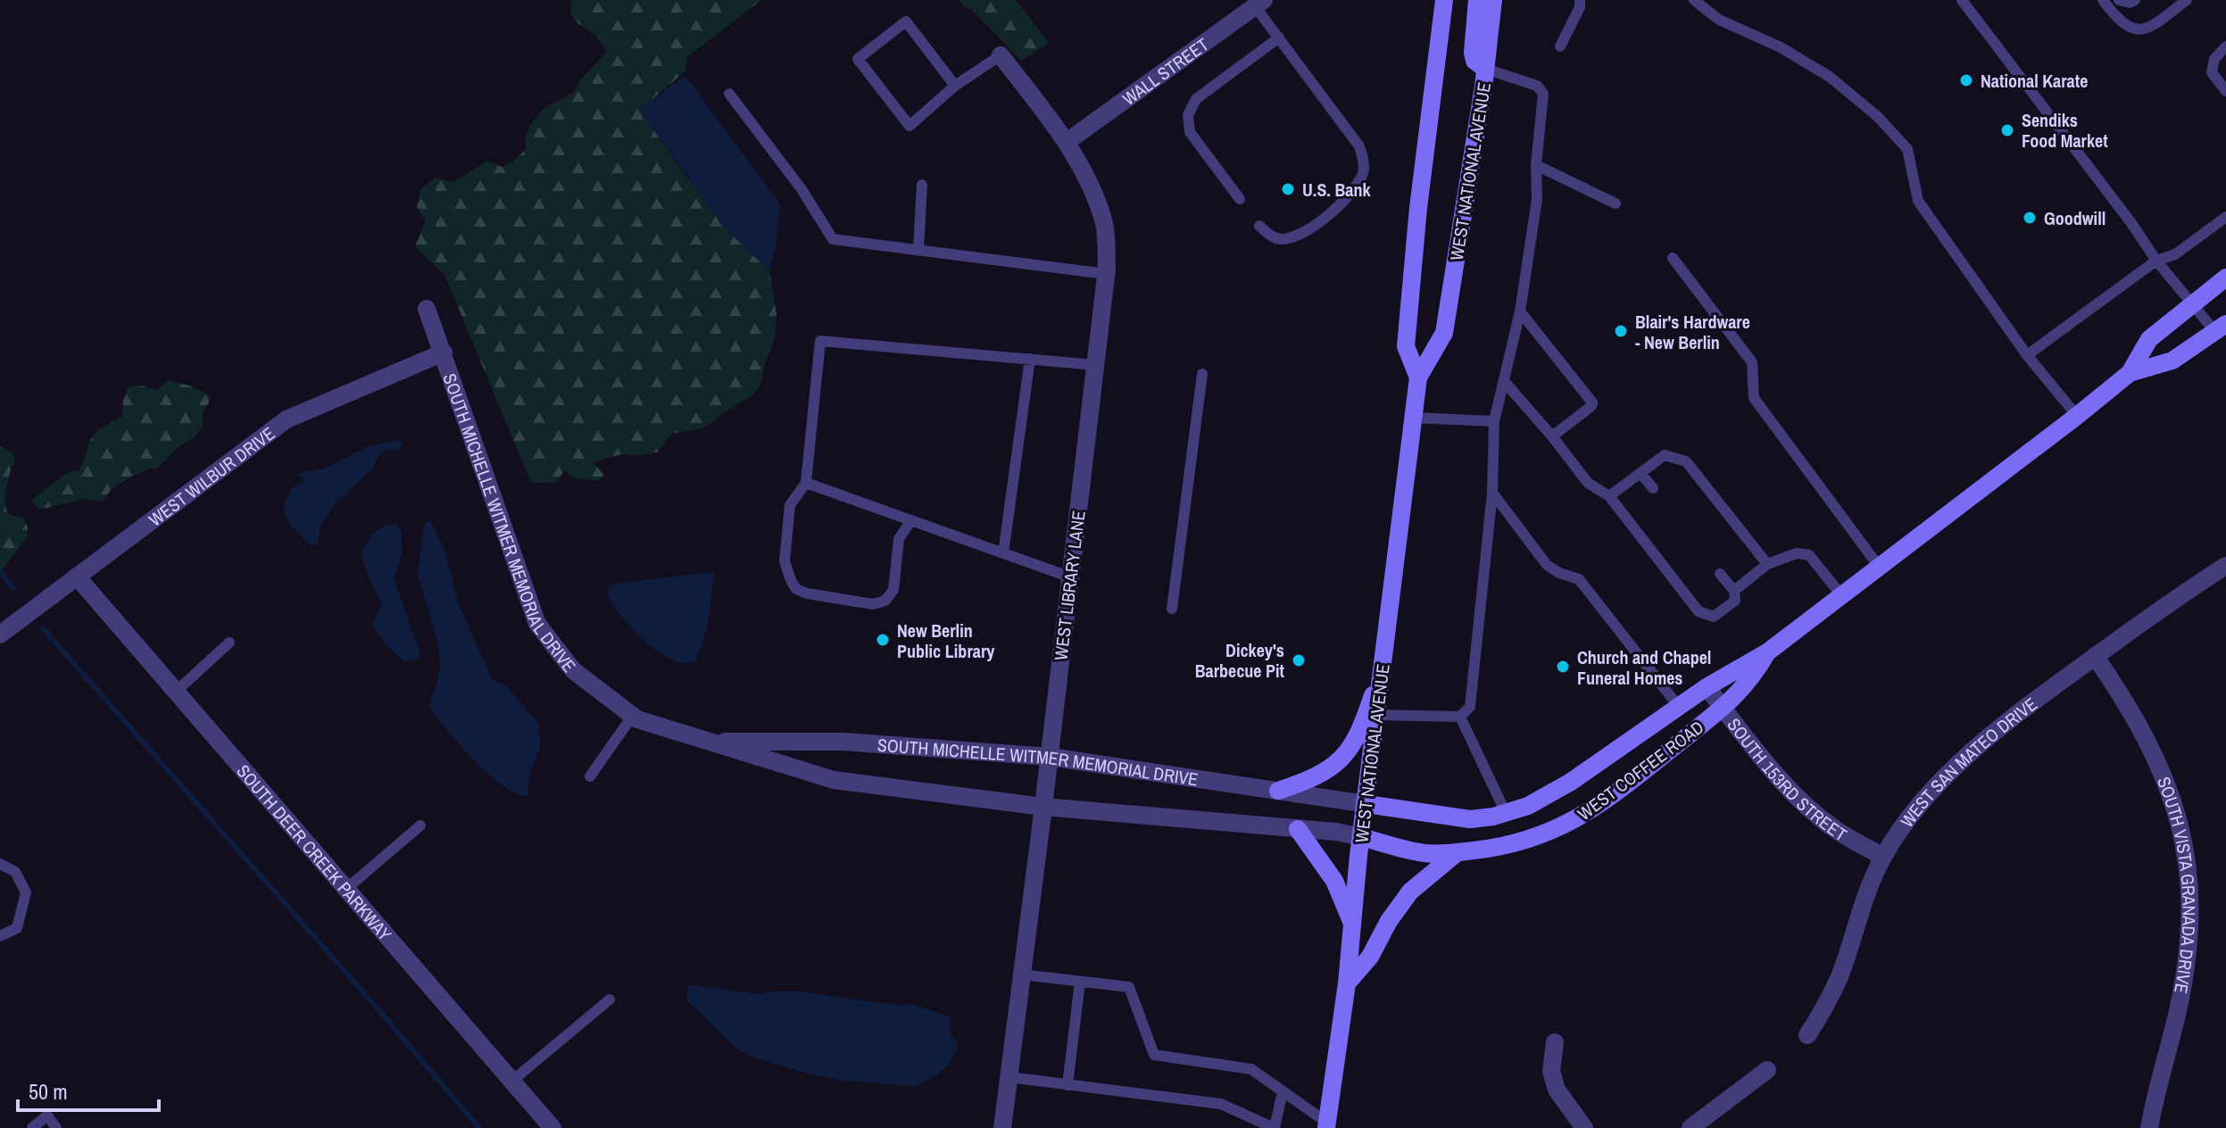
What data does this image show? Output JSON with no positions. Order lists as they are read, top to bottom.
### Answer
{
  "streets": {
    "main road": ["WEST NATIONAL AVENUE", "WEST COFFEE ROAD"],
    "street": [
      "WALL STREET",
      "WEST WILBUR DRIVE",
      "SOUTH MICHELLE WITMER MEMORIAL DRIVE",
      "WEST LIBRARY LANE",
      "WEST SAN MATEO DRIVE",
      "SOUTH 153RD STREET",
      "SOUTH DEER CREEK PARKWAY",
      "SOUTH VISTA GRANADA DRIVE"
    ]
  },
  "crossings": [
    ["WALL STREET", "WEST LIBRARY LANE"],
    ["WEST NATIONAL AVENUE", "SOUTH MICHELLE WITMER MEMORIAL DRIVE"],
    ["WEST NATIONAL AVENUE", "WEST COFFEE ROAD"],
    ["WEST WILBUR DRIVE", "SOUTH MICHELLE WITMER MEMORIAL DRIVE"],
    ["WEST WILBUR DRIVE", "SOUTH DEER CREEK PARKWAY"],
    ["SOUTH MICHELLE WITMER MEMORIAL DRIVE", "WEST LIBRARY LANE"],
    ["SOUTH MICHELLE WITMER MEMORIAL DRIVE", "WEST COFFEE ROAD"],
    ["WEST SAN MATEO DRIVE", "SOUTH 153RD STREET"],
    ["WEST SAN MATEO DRIVE", "SOUTH VISTA GRANADA DRIVE"],
    ["WEST COFFEE ROAD", "SOUTH 153RD STREET"]
  ],
  "places": [
    "National Karate",
    "Sendiks Food Market",
    "U.S. Bank",
    "Goodwill",
    "Blair's Hardware - New Berlin",
    "New Berlin Public Library",
    "Dickey's Barbecue Pit",
    "Church and Chapel Funeral Homes"
  ],
  "scale_bar": "50 m"
}
